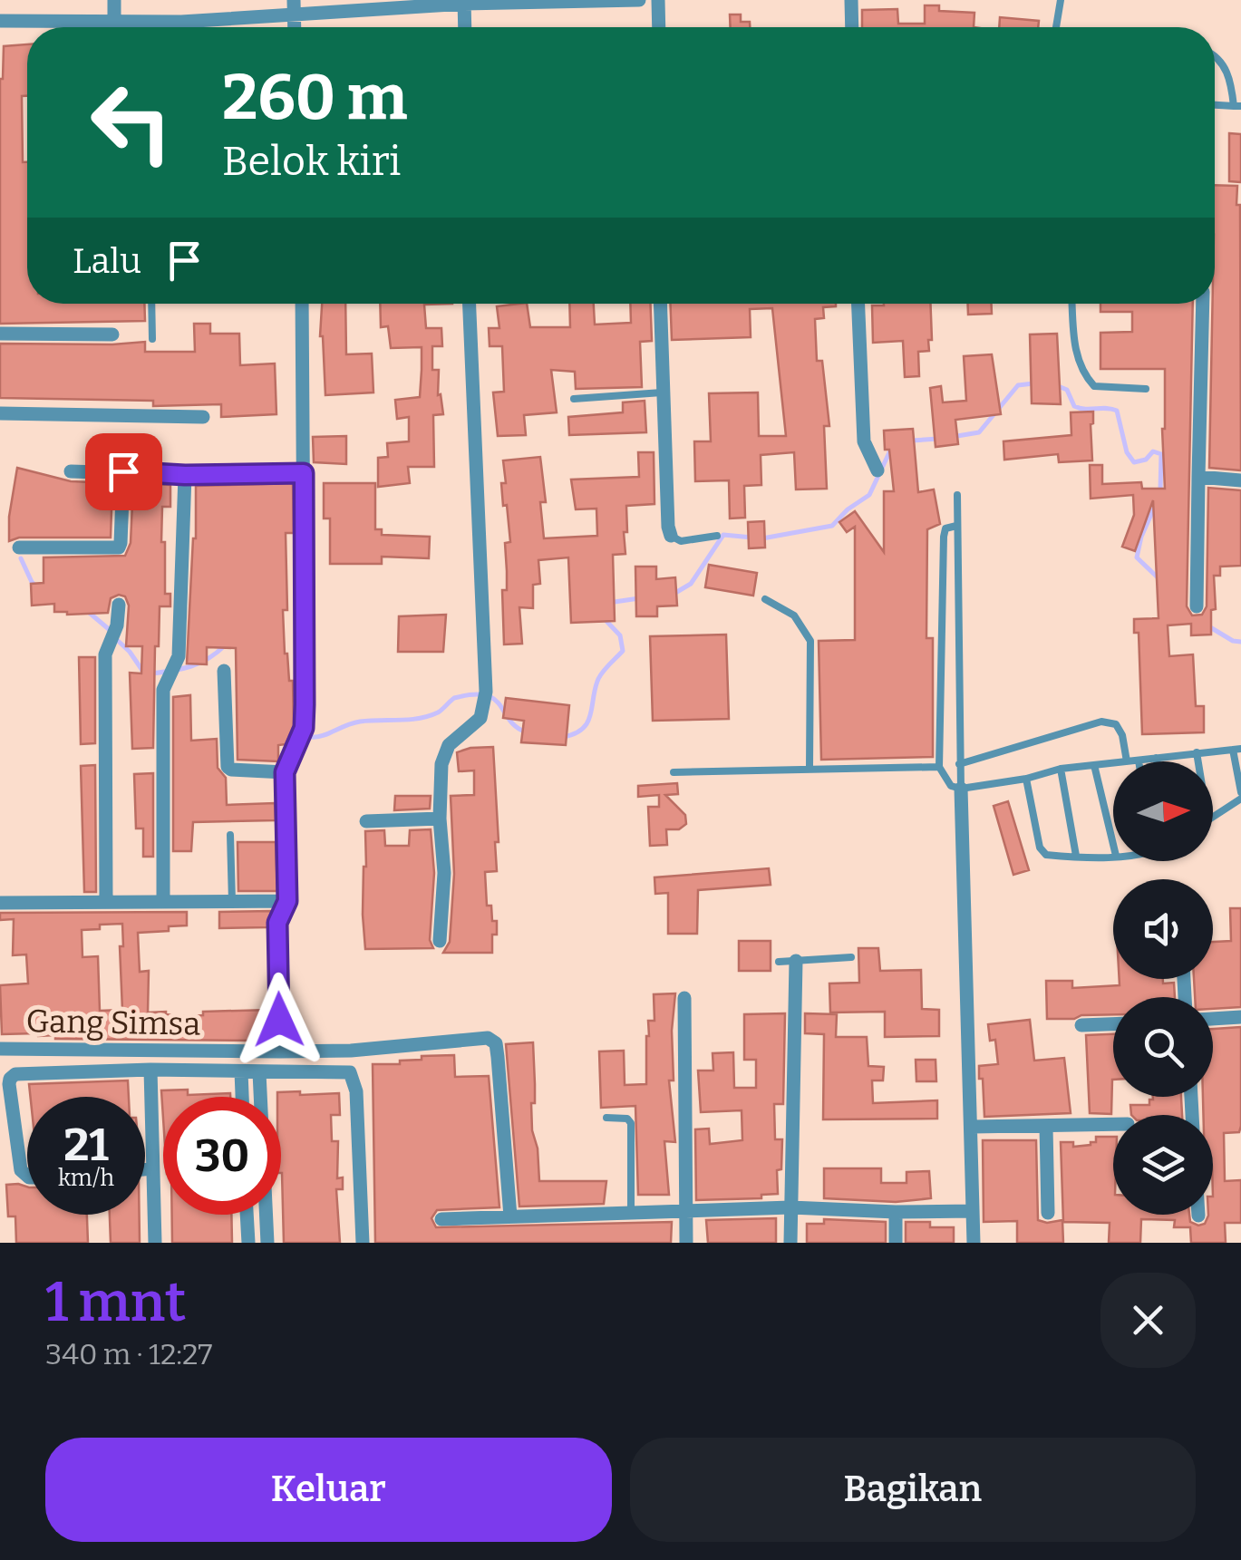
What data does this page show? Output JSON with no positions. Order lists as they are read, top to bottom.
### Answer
{
  "streets": {
    "street": ["Gang Simsa"]
  },
  "north": "right",
  "page": {
    "turn": ["260 m", "Belok kiri"],
    "then": "Lalu",
    "speed": "21 km/h",
    "limit": "30",
    "heading": ["1 mnt", "340 m · 12:27"],
    "buttons": ["Keluar", "Bagikan"]
  }
}
